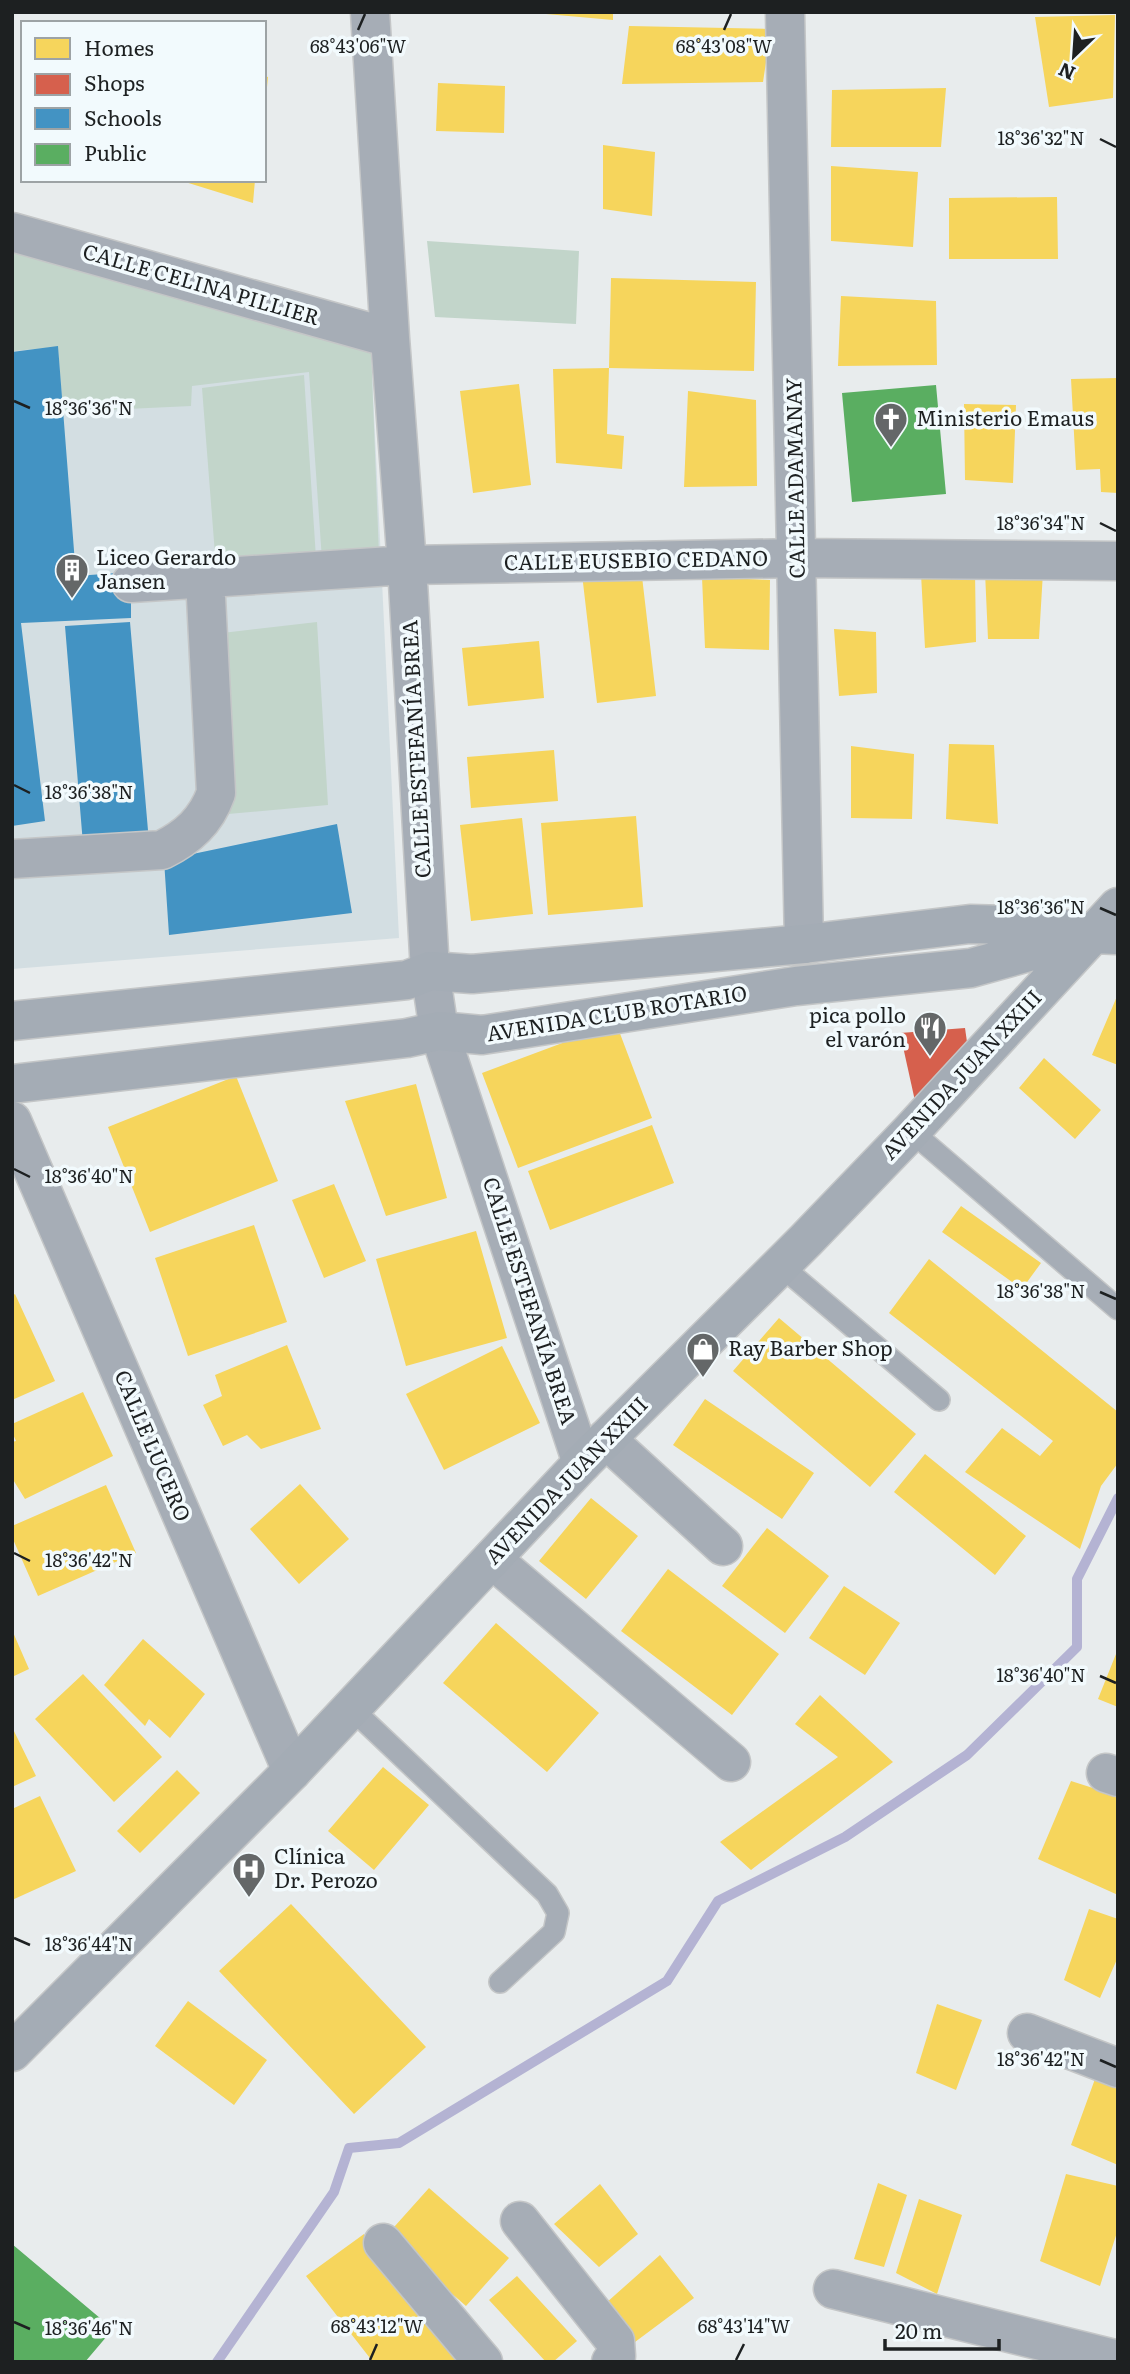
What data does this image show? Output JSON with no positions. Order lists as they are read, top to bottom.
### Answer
{
  "streets": {
    "main road": ["AVENIDA CLUB ROTARIO", "AVENIDA JUAN XXIII"],
    "street": [
      "CALLE CELINA PILLIER",
      "CALLE ADAMANAY",
      "CALLE EUSEBIO CEDANO",
      "CALLE ESTEFANÍA BREA",
      "CALLE LUCERO"
    ]
  },
  "crossings": [
    ["CALLE CELINA PILLIER", "CALLE ESTEFANÍA BREA"],
    ["CALLE ADAMANAY", "CALLE EUSEBIO CEDANO"],
    ["CALLE EUSEBIO CEDANO", "CALLE ESTEFANÍA BREA"],
    ["CALLE ESTEFANÍA BREA", "AVENIDA CLUB ROTARIO"],
    ["CALLE ESTEFANÍA BREA", "AVENIDA JUAN XXIII"],
    ["AVENIDA CLUB ROTARIO", "AVENIDA JUAN XXIII"],
    ["AVENIDA JUAN XXIII", "CALLE LUCERO"]
  ],
  "places": {
    "church": ["Ministerio Emaus"],
    "building": ["Liceo Gerardo Jansen"],
    "restaurant": ["pica pollo el varón"],
    "shop": ["Ray Barber Shop"],
    "hospital": ["Clínica Dr. Perozo"]
  },
  "legend": [
    "Homes",
    "Shops",
    "Schools",
    "Public"
  ],
  "scale_bar": "20 m",
  "north": "bottom left",
  "coordinates": [
    "68°43'06\"W",
    "68°43'08\"W",
    "18°36'32\"N",
    "18°36'36\"N",
    "18°36'34\"N",
    "18°36'38\"N",
    "18°36'40\"N",
    "18°36'42\"N",
    "18°36'44\"N",
    "68°43'12\"W",
    "68°43'14\"W",
    "18°36'46\"N"
  ]
}
